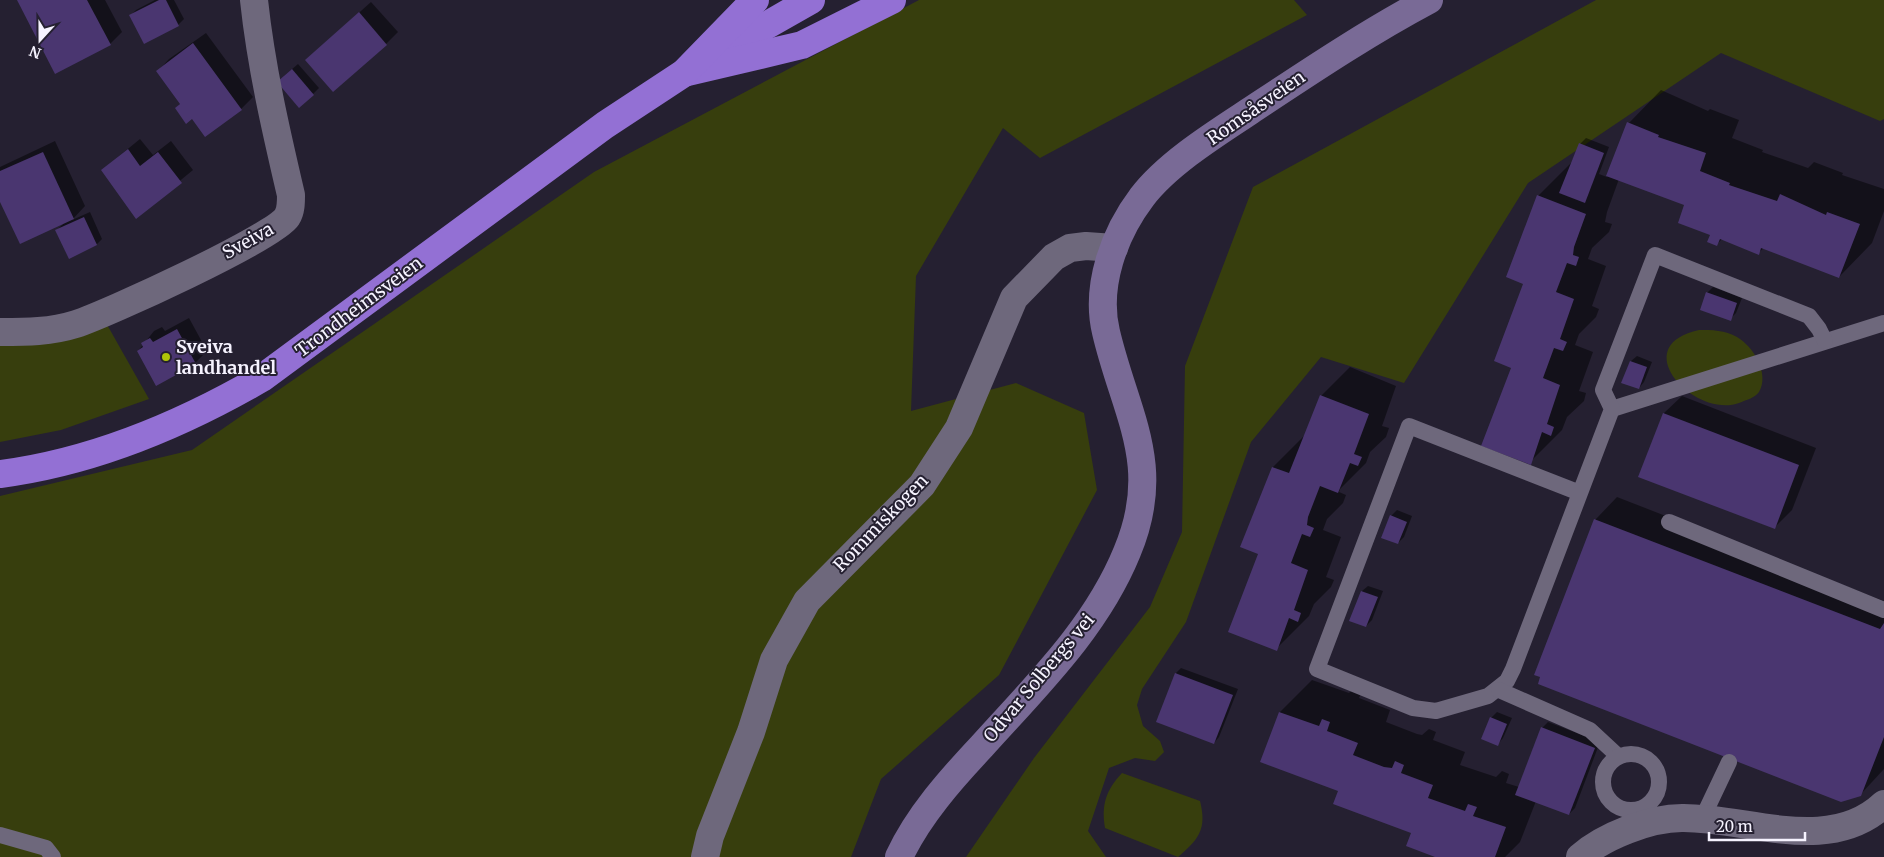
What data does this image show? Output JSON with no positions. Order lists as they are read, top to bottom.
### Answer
{
  "streets": {
    "highway": ["Trondheimsveien"],
    "street": [
      "Romsåsveien",
      "Sveiva",
      "Rommiskogen",
      "Odvar Solbergs vei"
    ]
  },
  "crossings": [
    ["Romsåsveien", "Rommiskogen"],
    ["Romsåsveien", "Odvar Solbergs vei"],
    ["Rommiskogen", "Odvar Solbergs vei"]
  ],
  "places": ["Sveiva landhandel"],
  "scale_bar": "20 m",
  "north": "bottom"
}
